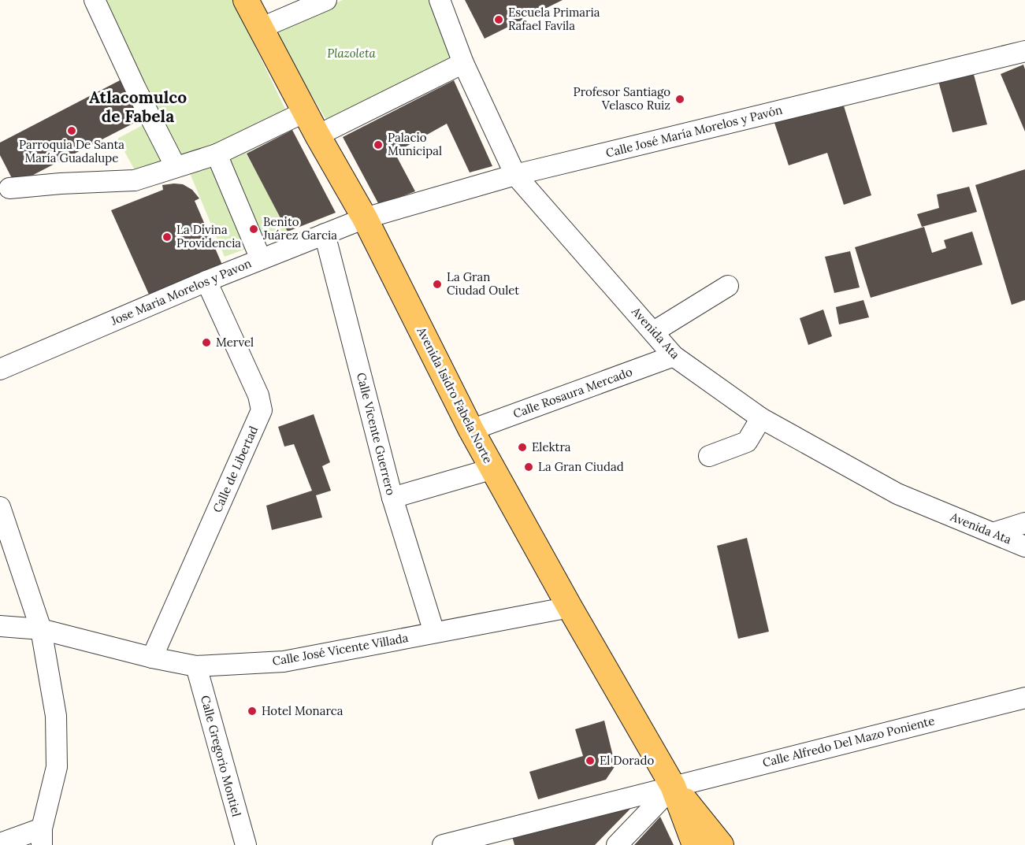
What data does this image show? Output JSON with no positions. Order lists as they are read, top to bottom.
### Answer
{
  "streets": {
    "main road": ["Avenida Isidro Fabela Norte"],
    "street": [
      "Calle José María Morelos y Pavón",
      "Jose Maria Morelos y Pavon",
      "Avenida Ata",
      "Calle Rosaura Mercado",
      "Calle Vicente Guerrero",
      "Calle de Libertad",
      "Calle José Vicente Villada",
      "Calle Alfredo Del Mazo Poniente",
      "Calle Gregorio Montiel"
    ]
  },
  "crossings": [
    ["Calle José María Morelos y Pavón", "Jose Maria Morelos y Pavon"],
    ["Calle José María Morelos y Pavón", "Avenida Ata"],
    ["Calle José María Morelos y Pavón", "Avenida Isidro Fabela Norte"],
    ["Jose Maria Morelos y Pavon", "Avenida Isidro Fabela Norte"],
    ["Jose Maria Morelos y Pavon", "Calle Vicente Guerrero"],
    ["Jose Maria Morelos y Pavon", "Calle de Libertad"],
    ["Avenida Ata", "Calle Rosaura Mercado"],
    ["Calle Rosaura Mercado", "Avenida Isidro Fabela Norte"],
    ["Avenida Isidro Fabela Norte", "Calle José Vicente Villada"],
    ["Avenida Isidro Fabela Norte", "Calle Alfredo Del Mazo Poniente"],
    ["Calle Vicente Guerrero", "Calle José Vicente Villada"],
    ["Calle de Libertad", "Calle José Vicente Villada"],
    ["Calle José Vicente Villada", "Calle Gregorio Montiel"]
  ],
  "districts": ["Atlacomulco de Fabela"],
  "parks": ["Plazoleta"],
  "places": [
    "Escuela Primaria Rafael Favila",
    "Profesor Santiago Velasco Ruiz",
    "Parroquia De Santa María Guadalupe",
    "Palacio Municipal",
    "Benito Juárez Garcia",
    "La Divina Providencia",
    "La Gran Ciudad Oulet",
    "Mervel",
    "Elektra",
    "La Gran Ciudad",
    "Hotel Monarca",
    "El Dorado"
  ]
}
